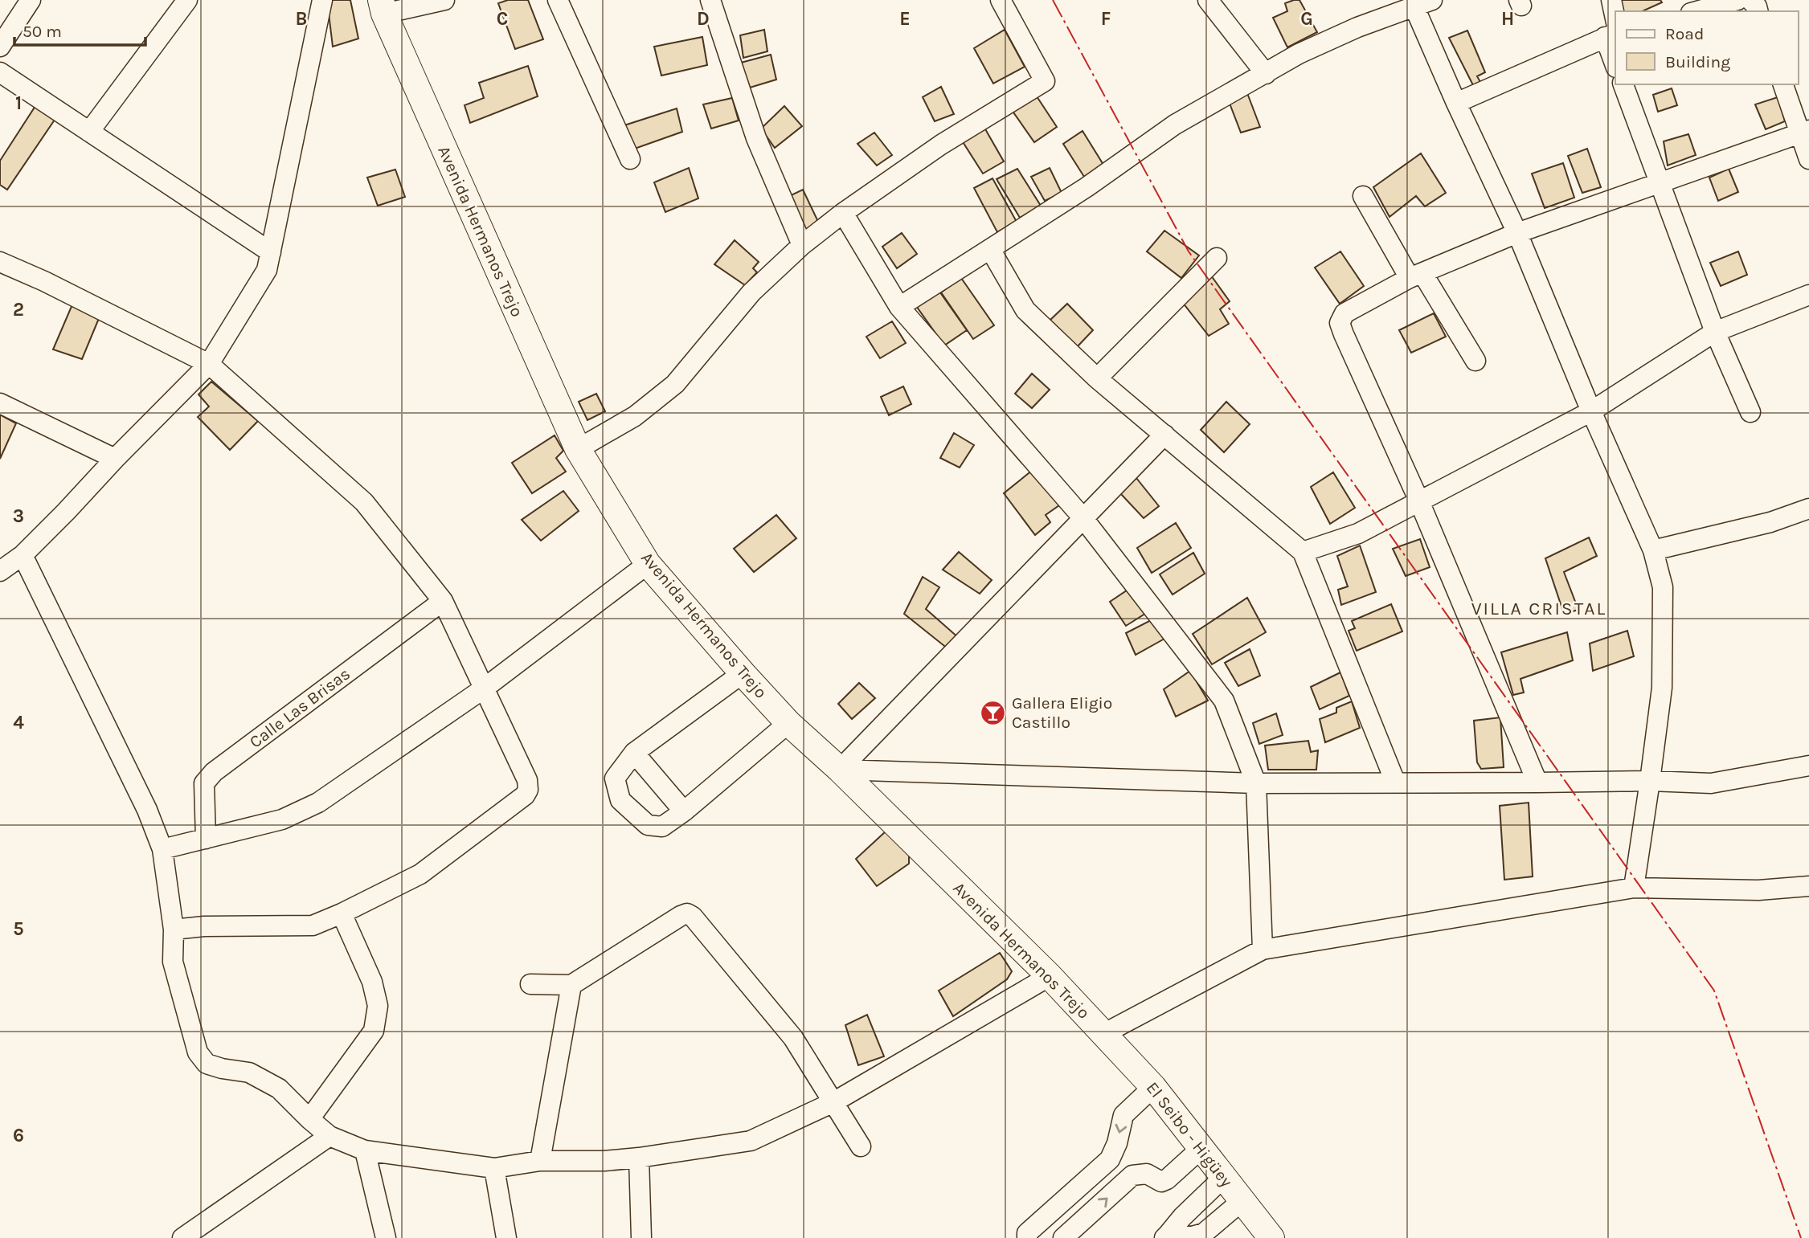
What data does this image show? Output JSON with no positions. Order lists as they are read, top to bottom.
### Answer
{
  "streets": {
    "main road": ["Avenida Hermanos Trejo", "El Seibo - Higüey"],
    "street": ["Calle Las Brisas"]
  },
  "crossings": [
    ["Avenida Hermanos Trejo", "El Seibo - Higüey"]
  ],
  "districts": ["VILLA CRISTAL"],
  "places": {
    "bar": ["Gallera Eligio Castillo"]
  },
  "legend": ["Road", "Building"],
  "scale_bar": "50 m",
  "grid": {
    "columns": [
      "B",
      "C",
      "D",
      "E",
      "F",
      "G",
      "H"
    ],
    "rows": [
      "1",
      "2",
      "3",
      "4",
      "5",
      "6"
    ]
  }
}
